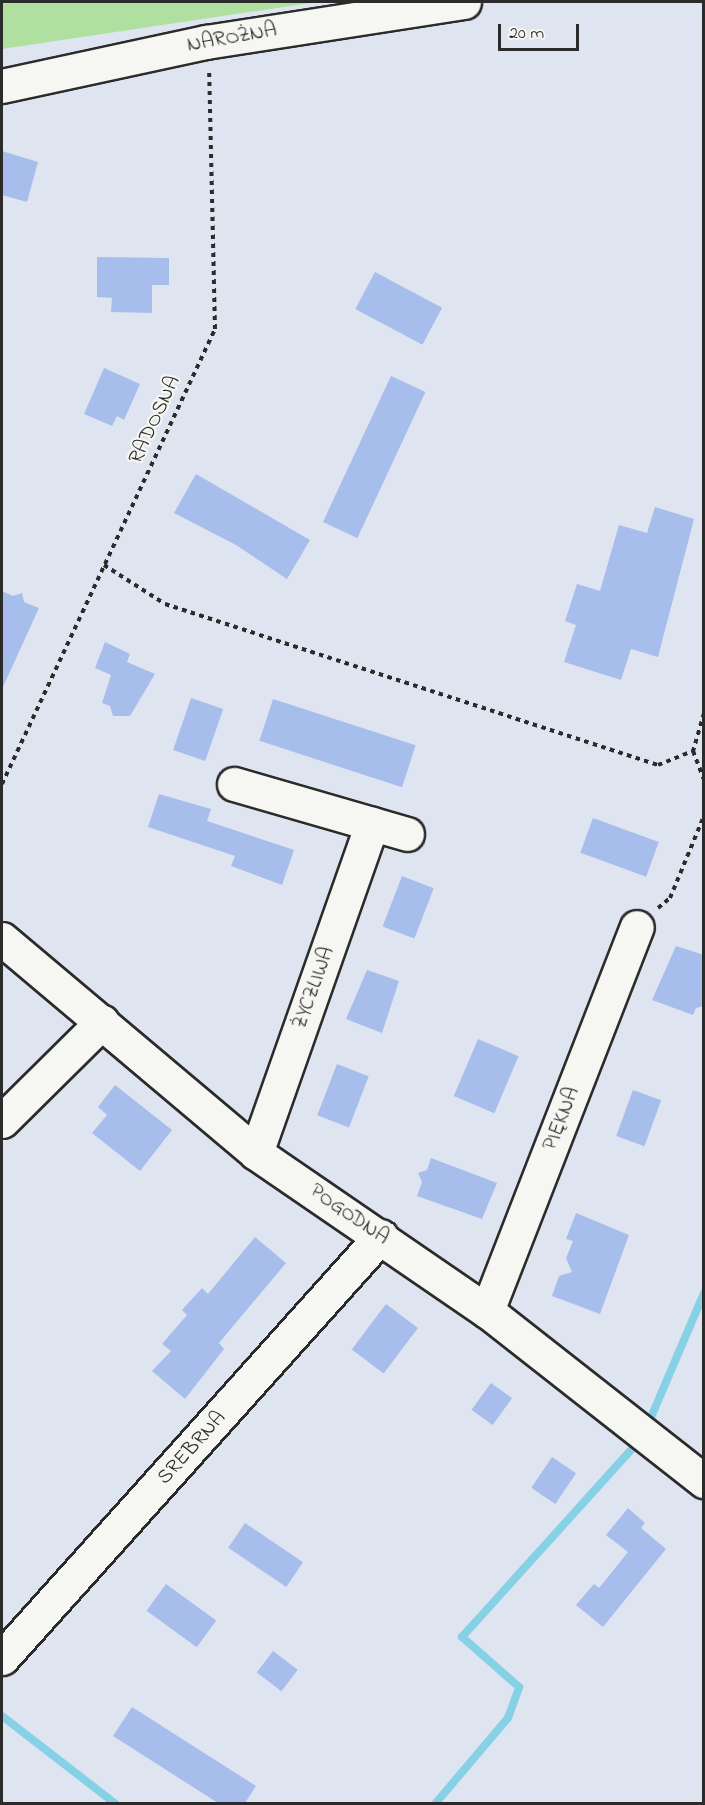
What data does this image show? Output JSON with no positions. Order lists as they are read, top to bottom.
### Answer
{
  "streets": {
    "street": [
      "NAROŻNA",
      "ŻYCZLIWA",
      "PIĘKNA",
      "POGODNA",
      "SREBRNA"
    ],
    "path": ["RADOSNA"]
  },
  "crossings": [
    ["NAROŻNA", "RADOSNA"],
    ["ŻYCZLIWA", "POGODNA"],
    ["PIĘKNA", "POGODNA"],
    ["POGODNA", "SREBRNA"]
  ],
  "scale_bar": "20 m"
}
